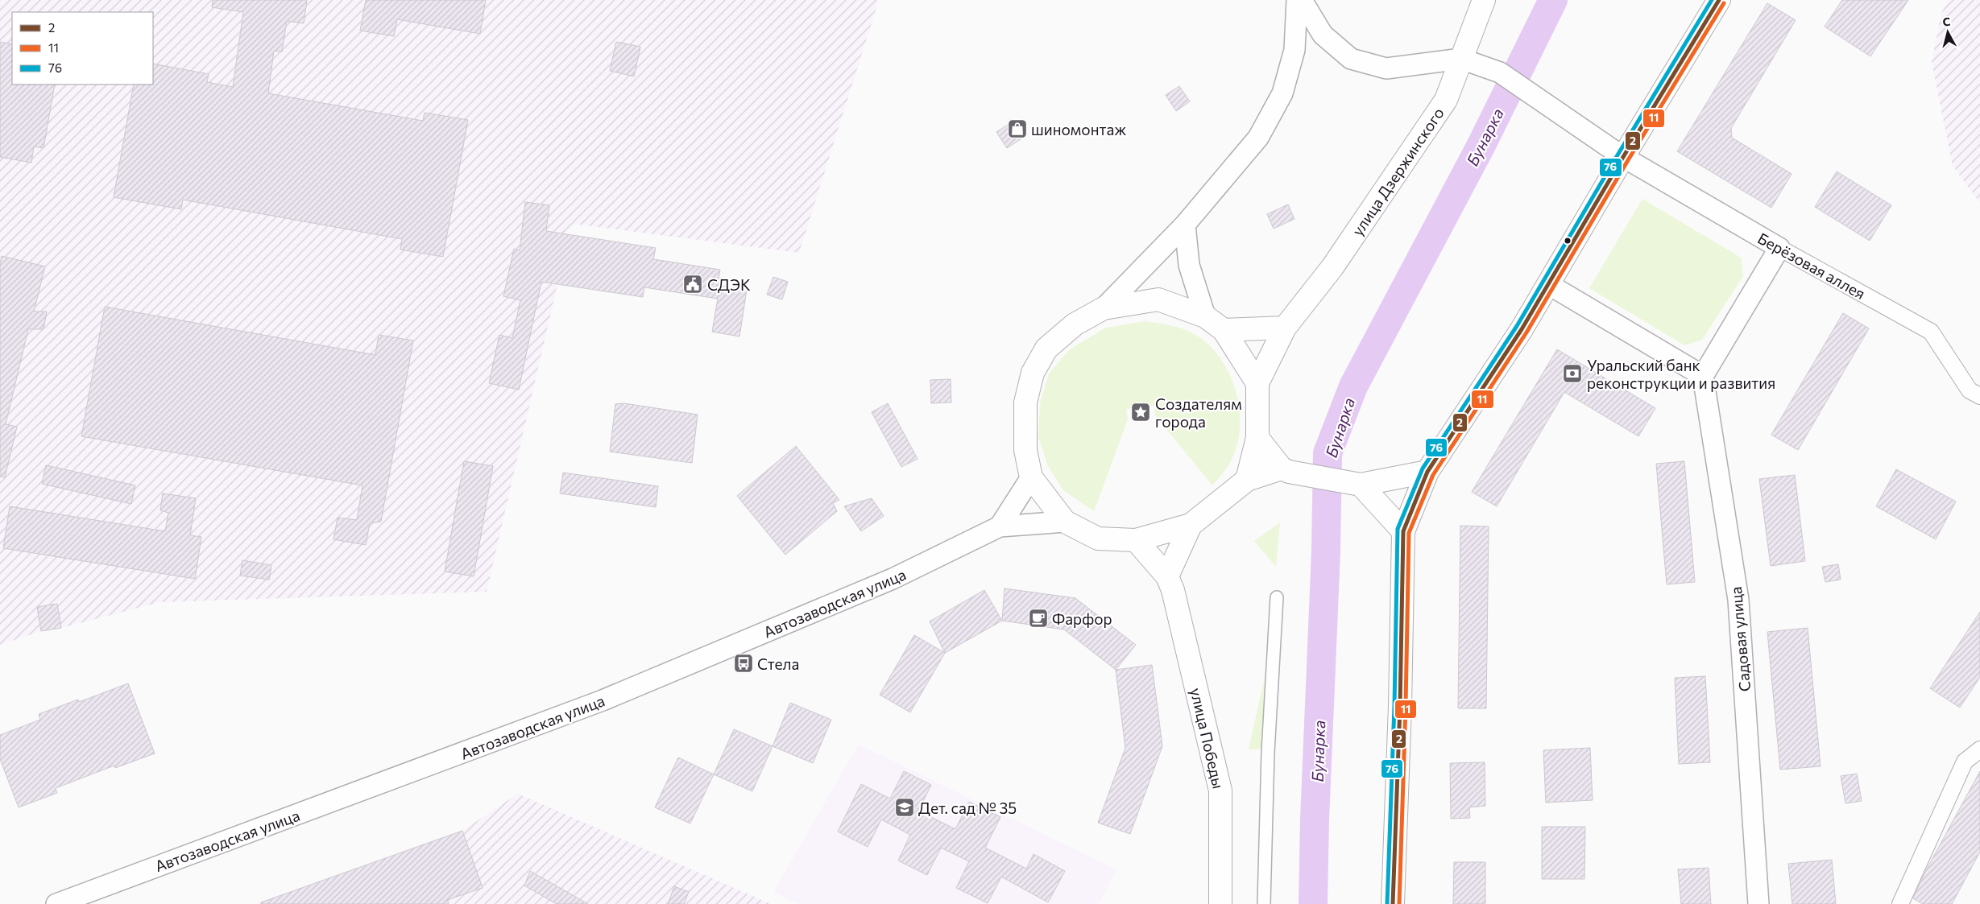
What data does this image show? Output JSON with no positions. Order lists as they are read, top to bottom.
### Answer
{
  "streets": {
    "main road": ["улица Дзержинского", "улица Победы"],
    "street": ["Берёзовая аллея", "Автозаводская улица", "Садовая улица"]
  },
  "crossings": [
    ["улица Дзержинского", "Берёзовая аллея"]
  ],
  "water": ["Бунарка"],
  "places": {
    "shop": ["шиномонтаж"],
    "public building": ["СДЭК"],
    "bank": ["Уральский банк реконструкции и развития"],
    "place": ["Создателям города"],
    "cafe": ["Фарфор"],
    "bus stop": ["Стела"],
    "school or university": ["Дет. сад № 35"]
  },
  "lines": ["transit line 2", "transit line 76", "transit line 11"],
  "legend": ["2", "11", "76"],
  "north": "top"
}
